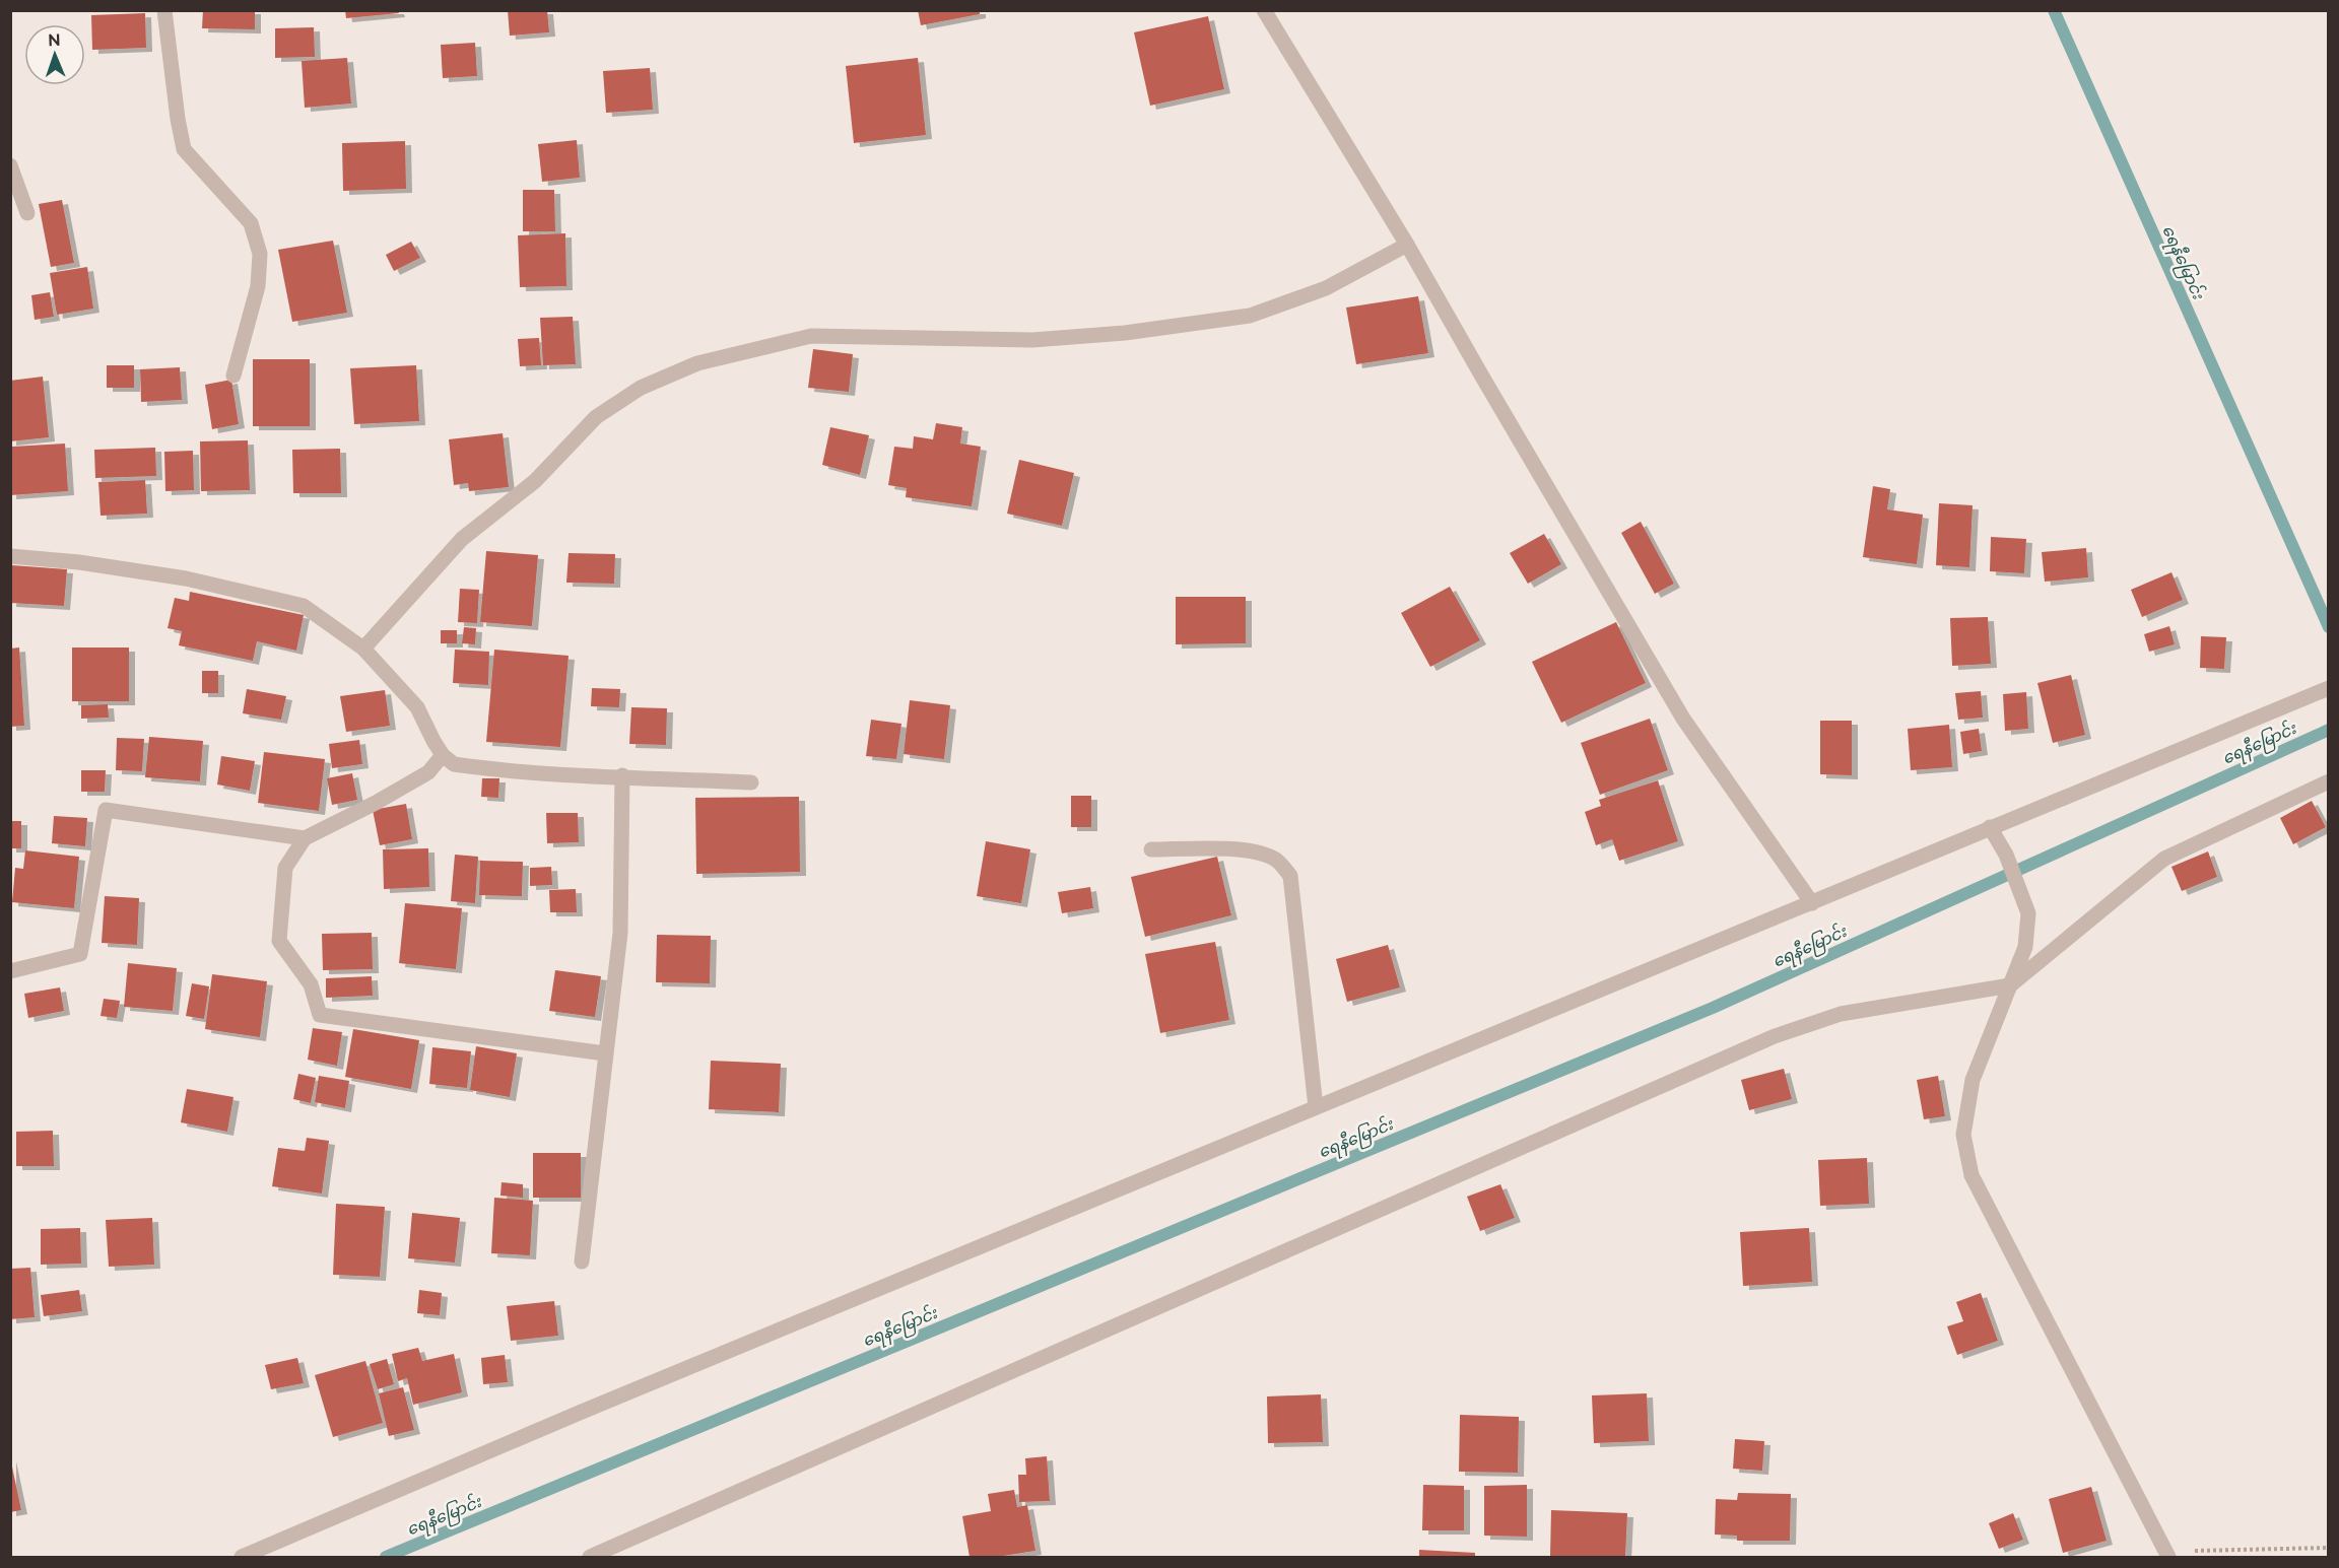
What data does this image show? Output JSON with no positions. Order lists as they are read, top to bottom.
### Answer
{
  "water": ["ရေနီမြောင်း"],
  "north": "top"
}
